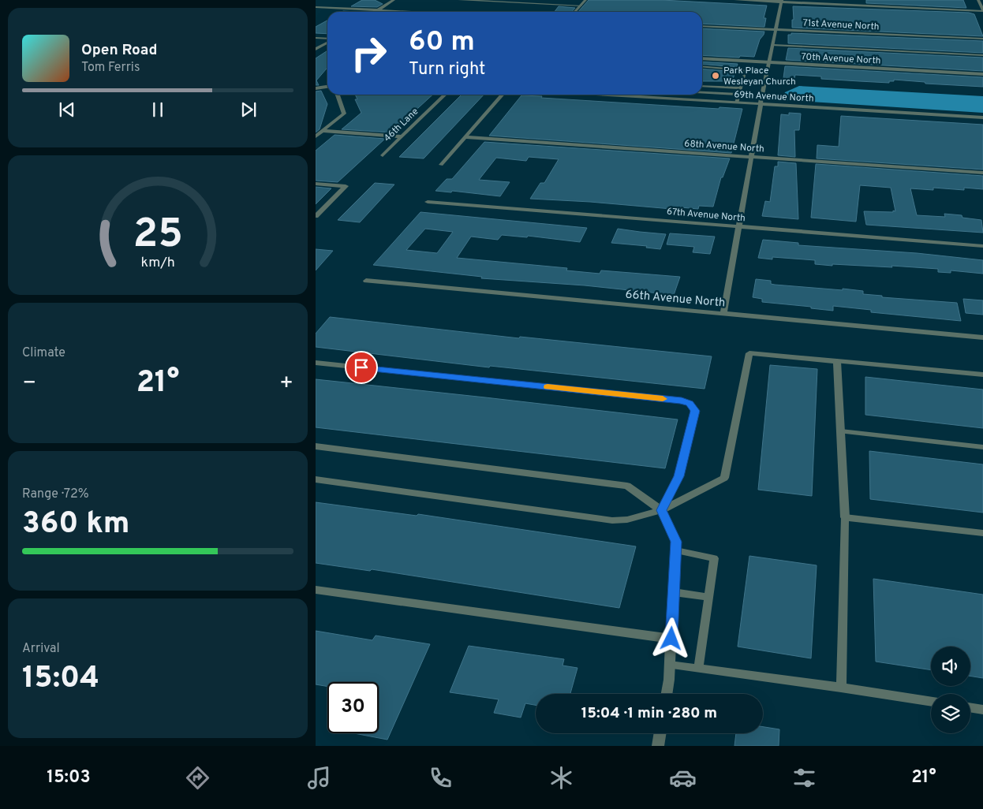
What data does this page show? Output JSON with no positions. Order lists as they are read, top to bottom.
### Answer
{
  "streets": {
    "street": [
      "71st Avenue North",
      "70th Avenue North",
      "69th Avenue North",
      "46th Lane",
      "68th Avenue North",
      "67th Avenue North",
      "66th Avenue North"
    ]
  },
  "places": ["Park Place Wesleyan Church"],
  "page": {
    "turn": ["60 m", "Turn right"],
    "song": ["Open Road", "Tom Ferris"],
    "tile": [
      "Climate",
      ["Range · 72%", "360 km"],
      ["Arrival", "15:04"]
    ],
    "heat": ["−", "21°", "+"],
    "limit": "30",
    "trip": "15:04 · 1 min · 280 m",
    "tabs": ["15:03", "21°"],
    "gauge": ["25", "km/h"]
  }
}
